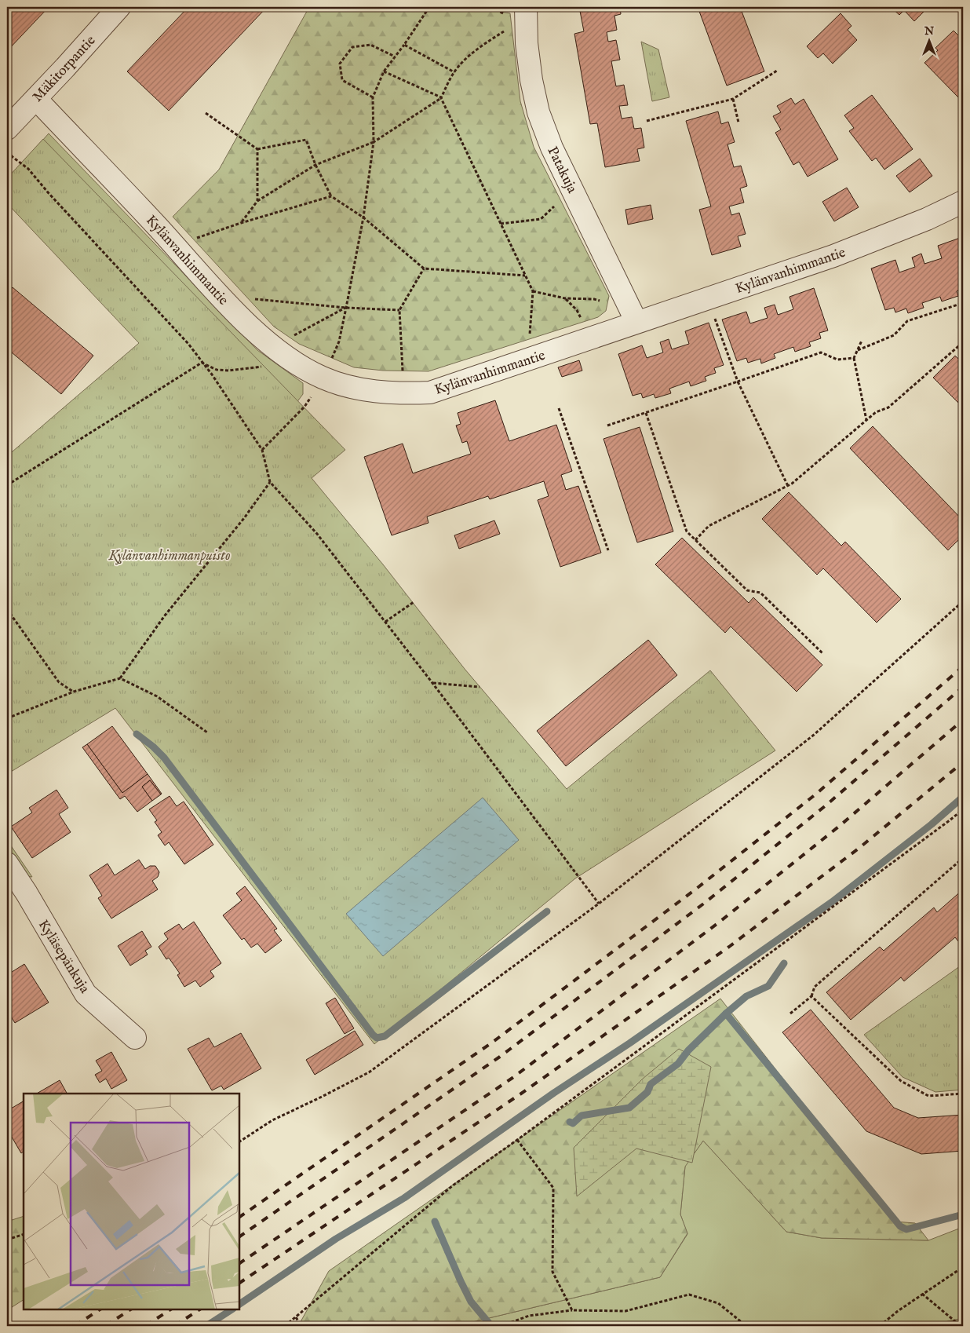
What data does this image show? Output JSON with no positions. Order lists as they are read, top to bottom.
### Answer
{
  "streets": {
    "street": [
      "Mäkitorpantie",
      "Patakuja",
      "Kylänvanhimmantie",
      "Kyläsepänkuja"
    ]
  },
  "crossings": [
    ["Mäkitorpantie", "Kylänvanhimmantie"],
    ["Patakuja", "Kylänvanhimmantie"]
  ],
  "parks": ["Kylänvanhimmanpuisto"],
  "north": "top"
}
